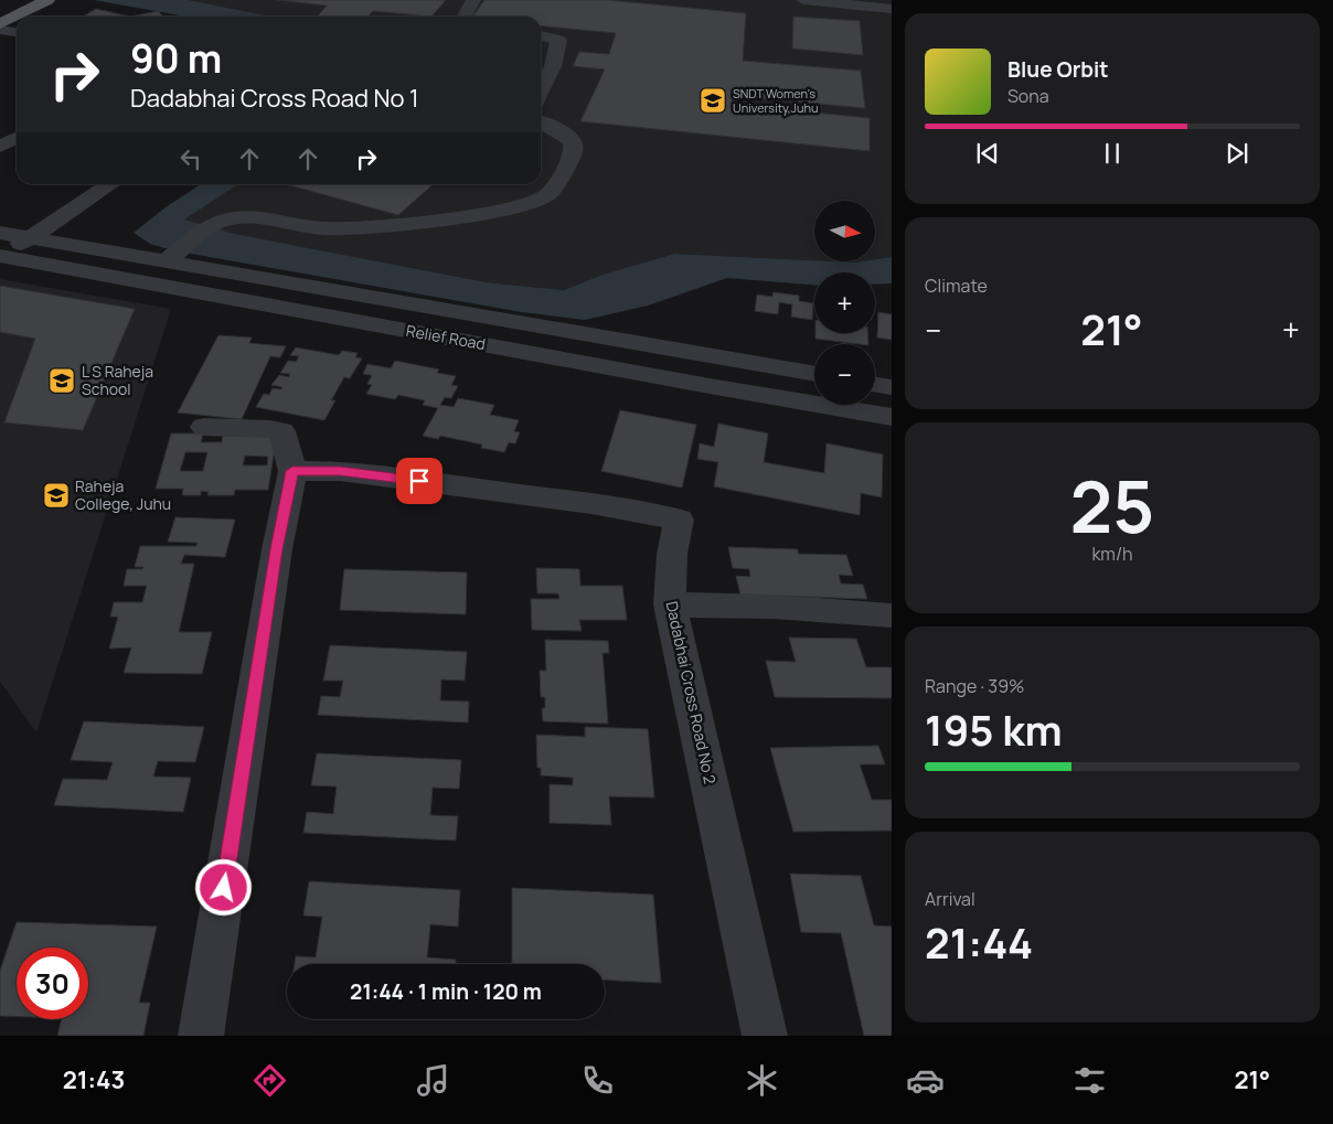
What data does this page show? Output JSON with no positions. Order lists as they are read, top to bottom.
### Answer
{
  "streets": {
    "street": ["Relief Road", "Dadabhai Cross Road No 2"]
  },
  "places": {
    "school or university": ["SNDT Women's University,Juhu", "L S Raheja School", "Raheja College, Juhu"]
  },
  "north": "right",
  "page": {
    "turn": ["90 m", "Dadabhai Cross Road No 1"],
    "song": ["Blue Orbit", "Sona"],
    "map_buttons": ["+", "−"],
    "tile": [
      "Climate",
      ["25", "km/h"],
      ["Range · 39%", "195 km"],
      ["Arrival", "21:44"]
    ],
    "heat": ["−", "21°", "+"],
    "limit": "30",
    "trip": "21:44 · 1 min · 120 m",
    "tabs": ["21:43", "21°"]
  }
}
